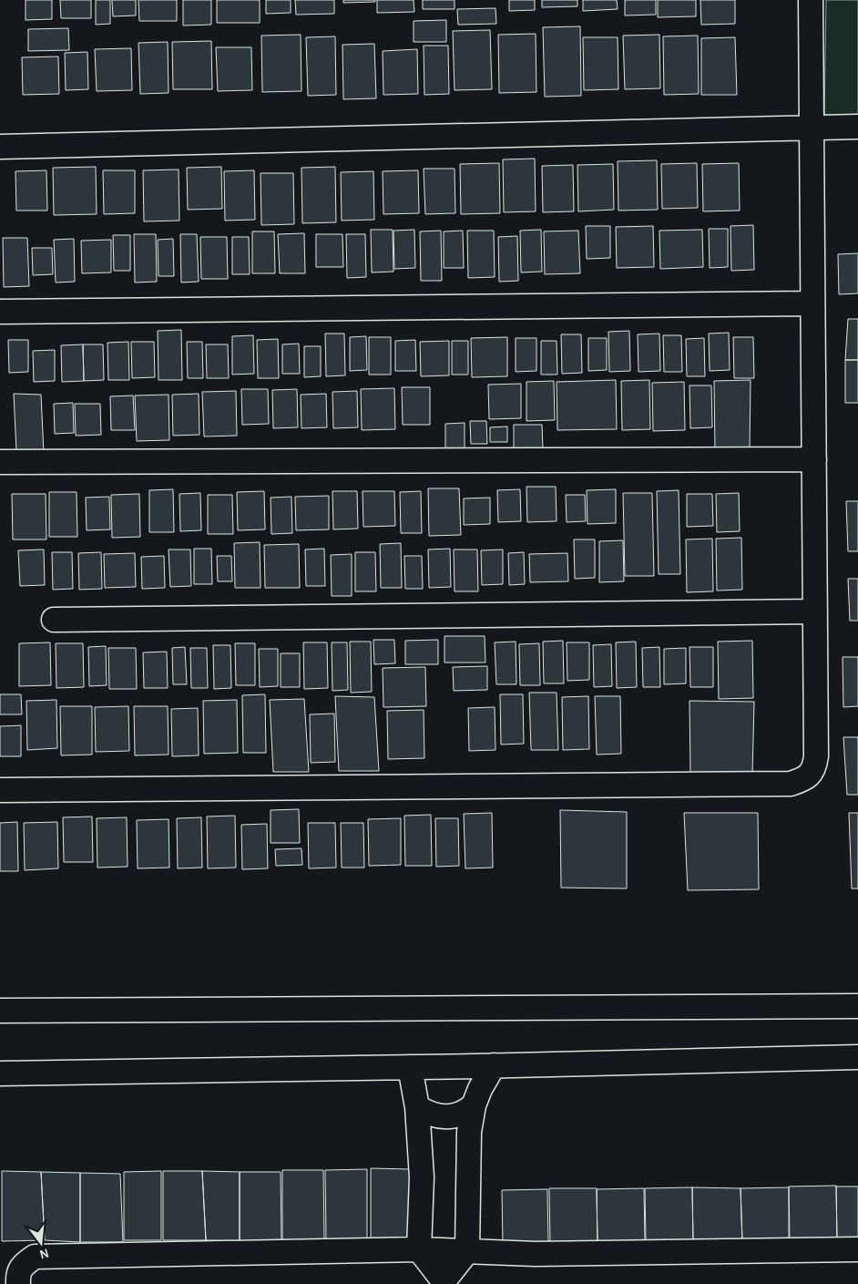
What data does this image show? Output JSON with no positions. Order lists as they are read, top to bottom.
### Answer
{
  "north": "bottom"
}
